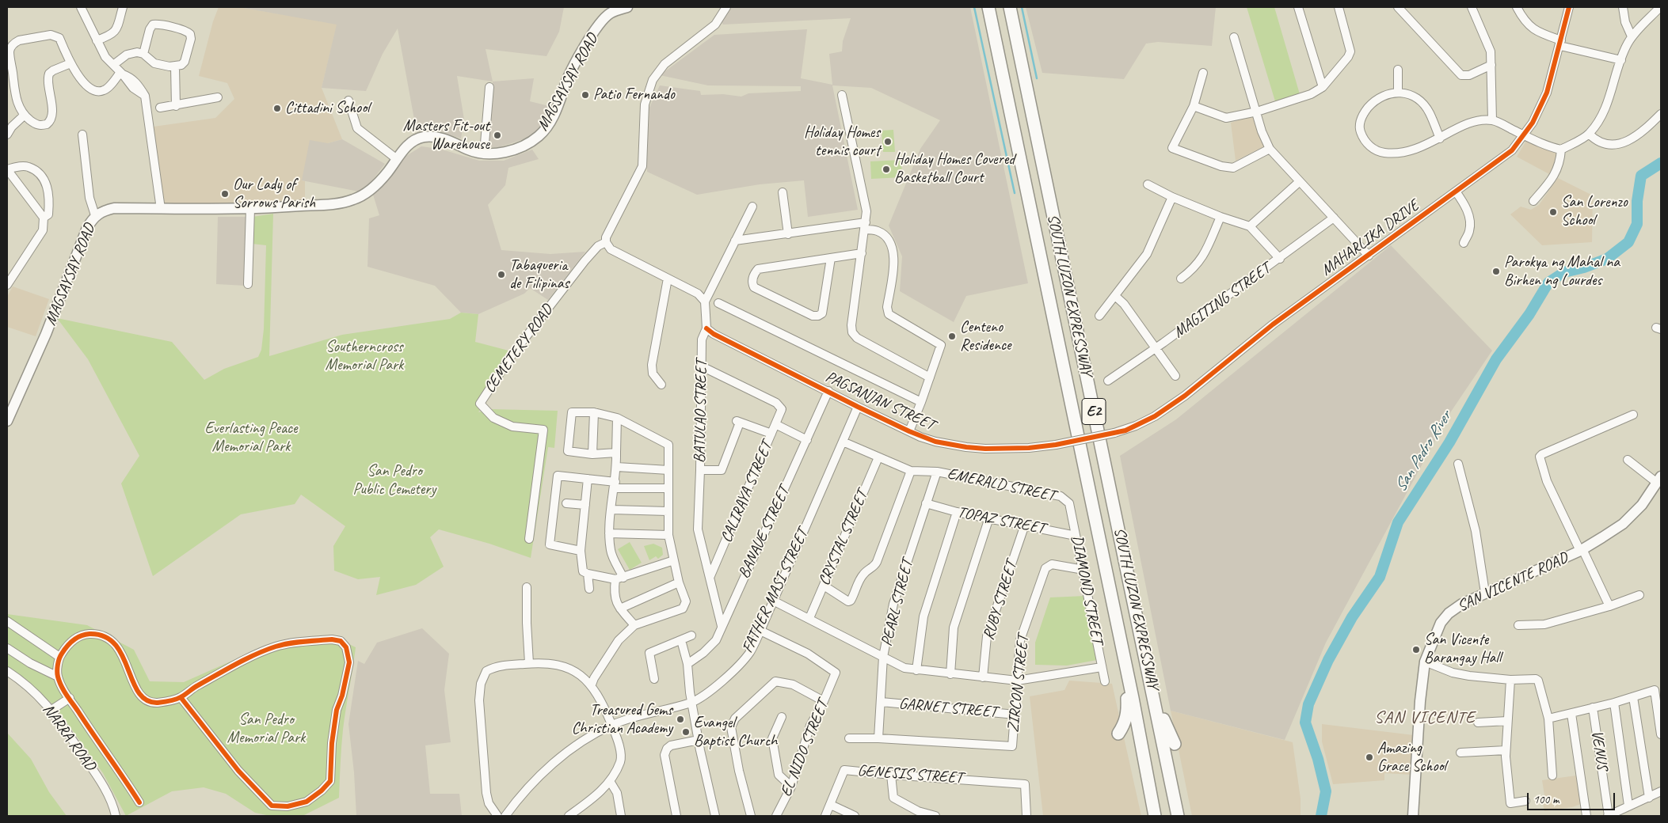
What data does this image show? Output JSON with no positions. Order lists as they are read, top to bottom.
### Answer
{
  "streets": {
    "highway": ["SOUTH LUZON EXPRESSWAY", "E2"],
    "main road": ["MAGSAYSAY ROAD", "SAN VICENTE ROAD"],
    "street": [
      "MAHARLIKA DRIVE",
      "MAGITING STREET",
      "CEMETERY ROAD",
      "PAGSANJAN STREET",
      "BATULAO STREET",
      "EMERALD STREET",
      "CALIRAYA STREET",
      "TOPAZ STREET",
      "BANAUE STREET",
      "CRYSTAL STREET",
      "DIAMOND STREET",
      "FATHER MASI STREET",
      "RUBY STREET",
      "PEARL STREET",
      "ZIRCON STREET",
      "GARNET STREET",
      "NARRA ROAD",
      "EL NIDO STREET",
      "VENUS",
      "GENESIS STREET"
    ]
  },
  "crossings": [
    ["MAHARLIKA DRIVE", "PAGSANJAN STREET"],
    ["PAGSANJAN STREET", "BATULAO STREET"],
    ["PAGSANJAN STREET", "BANAUE STREET"],
    ["PAGSANJAN STREET", "FATHER MASI STREET"],
    ["BATULAO STREET", "CALIRAYA STREET"],
    ["BATULAO STREET", "BANAUE STREET"],
    ["EMERALD STREET", "DIAMOND STREET"],
    ["EMERALD STREET", "PEARL STREET"],
    ["TOPAZ STREET", "DIAMOND STREET"],
    ["TOPAZ STREET", "RUBY STREET"],
    ["TOPAZ STREET", "PEARL STREET"],
    ["DIAMOND STREET", "ZIRCON STREET"],
    ["FATHER MASI STREET", "EL NIDO STREET"],
    ["PEARL STREET", "ZIRCON STREET"],
    ["PEARL STREET", "GARNET STREET"],
    ["ZIRCON STREET", "GARNET STREET"]
  ],
  "districts": ["SAN VICENTE"],
  "water": ["San Pedro River"],
  "parks": [
    "Southerncross Memorial Park",
    "Everlasting Peace Memorial Park",
    "San Pedro Public Cemetery",
    "San Pedro Memorial Park"
  ],
  "places": [
    "Patio Fernando",
    "Cittadini School",
    "Masters Fit-out Warehouse",
    "Holiday Homes tennis court",
    "Holiday Homes Covered Basketball Court",
    "Our Lady of Sorrows Parish",
    "San Lorenzo School",
    "Parokya ng Mahal na Birhen ng Lourdes",
    "Tabaqueria de Filipinas",
    "Centeno Residence",
    "San Vicente Barangay Hall",
    "Treasured Gems Christian Academy",
    "Evangel Baptist Church",
    "Amazing Grace School"
  ],
  "scale_bar": "100 m"
}
